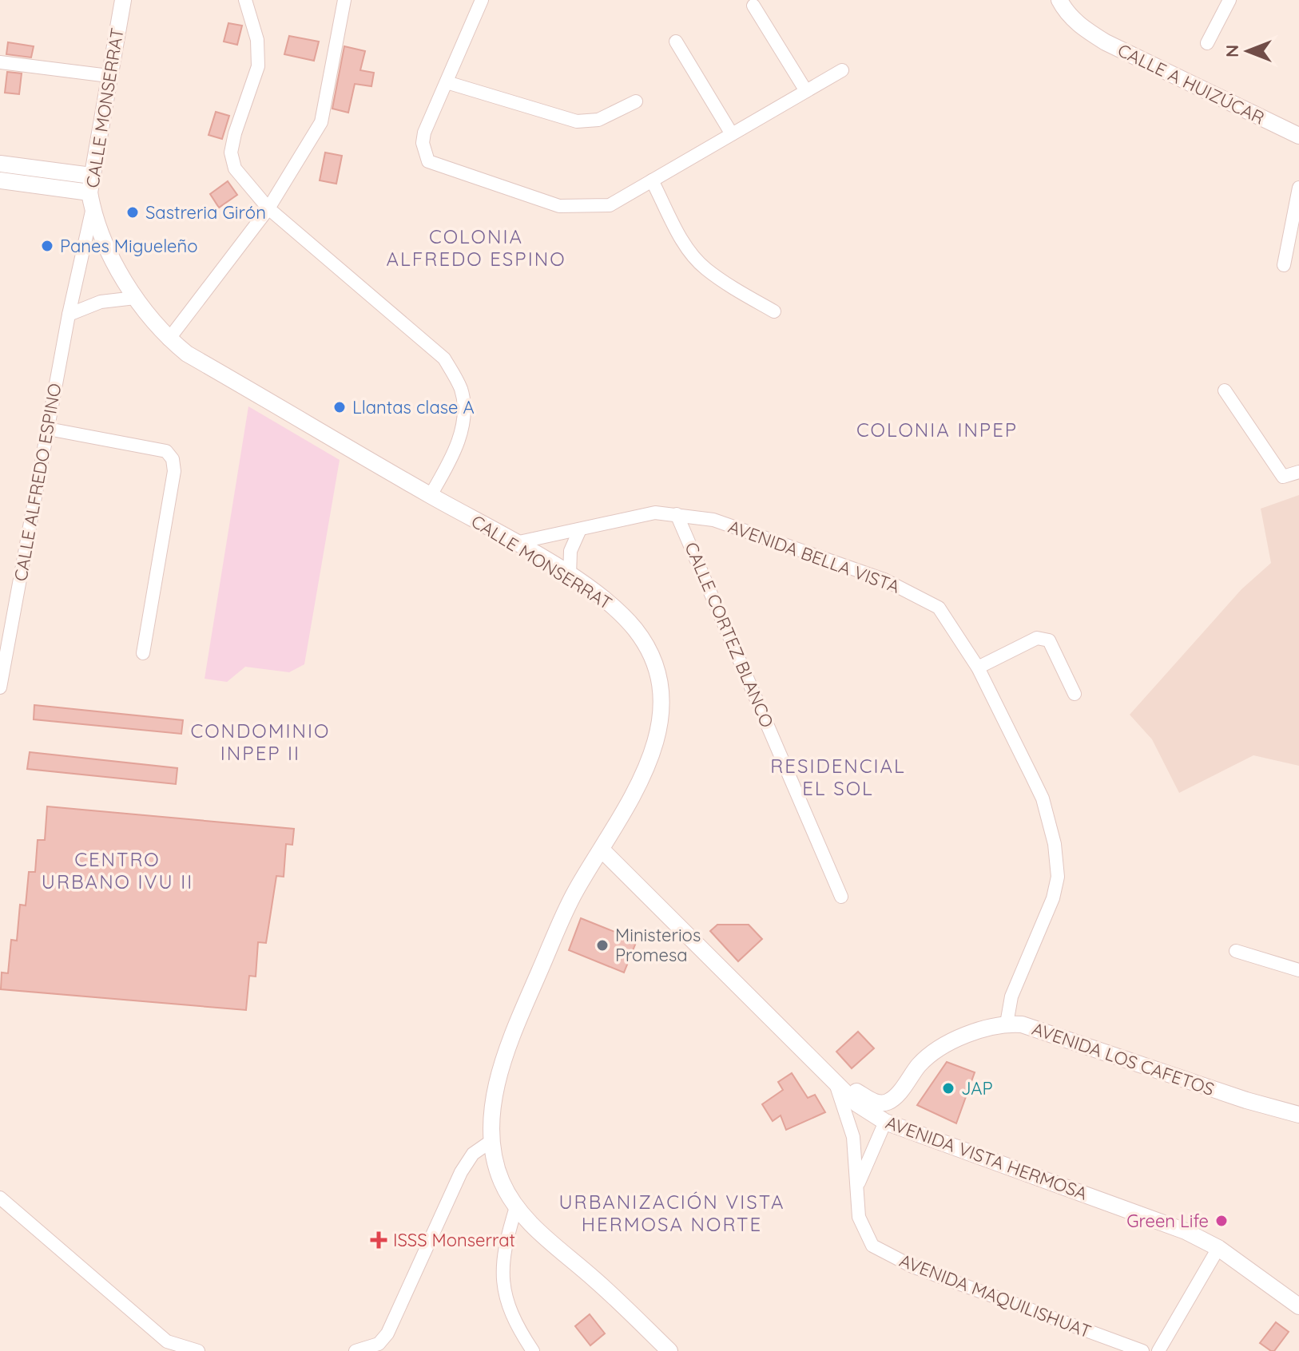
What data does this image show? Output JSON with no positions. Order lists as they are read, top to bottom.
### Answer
{
  "streets": {
    "street": [
      "CALLE A HUIZÚCAR",
      "CALLE MONSERRAT",
      "CALLE ALFREDO ESPINO",
      "AVENIDA BELLA VISTA",
      "CALLE CORTEZ BLANCO",
      "AVENIDA LOS CAFETOS",
      "AVENIDA VISTA HERMOSA",
      "AVENIDA MAQUILISHUAT"
    ]
  },
  "crossings": [
    ["CALLE MONSERRAT", "CALLE ALFREDO ESPINO"],
    ["CALLE MONSERRAT", "AVENIDA BELLA VISTA"],
    ["CALLE MONSERRAT", "AVENIDA VISTA HERMOSA"],
    ["AVENIDA BELLA VISTA", "CALLE CORTEZ BLANCO"],
    ["AVENIDA BELLA VISTA", "AVENIDA LOS CAFETOS"],
    ["AVENIDA VISTA HERMOSA", "AVENIDA MAQUILISHUAT"]
  ],
  "districts": [
    "COLONIA ALFREDO ESPINO",
    "COLONIA INPEP",
    "CONDOMINIO INPEP II",
    "RESIDENCIAL EL SOL",
    "CENTRO URBANO IVU II",
    "URBANIZACIÓN VISTA HERMOSA NORTE"
  ],
  "places": {
    "other": [
      "Sastreria Girón",
      "Panes Migueleño",
      "Llantas clase A",
      "Ministerios Promesa",
      "JAP",
      "Green Life"
    ],
    "health": ["ISSS Monserrat"]
  },
  "north": "left"
}
